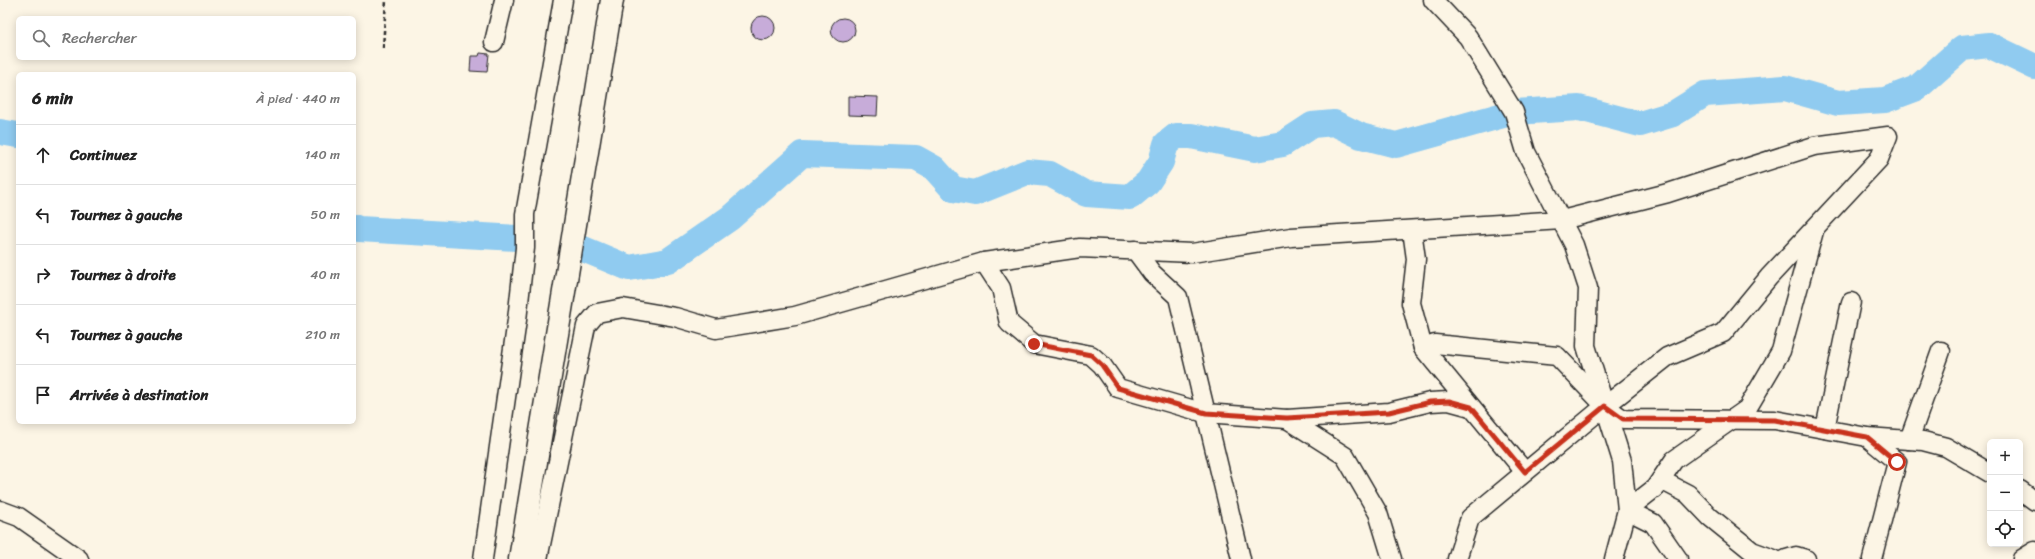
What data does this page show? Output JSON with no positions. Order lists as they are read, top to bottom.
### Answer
{
  "page": {
    "search": "Rechercher",
    "heading": ["6 min", "À pied · 440 m"],
    "list": [
      ["Continuez", "140 m"],
      ["Tournez à gauche", "50 m"],
      ["Tournez à droite", "40 m"],
      ["Tournez à gauche", "210 m"],
      "Arrivée à destination"
    ],
    "map_buttons": ["+", "−"]
  }
}
